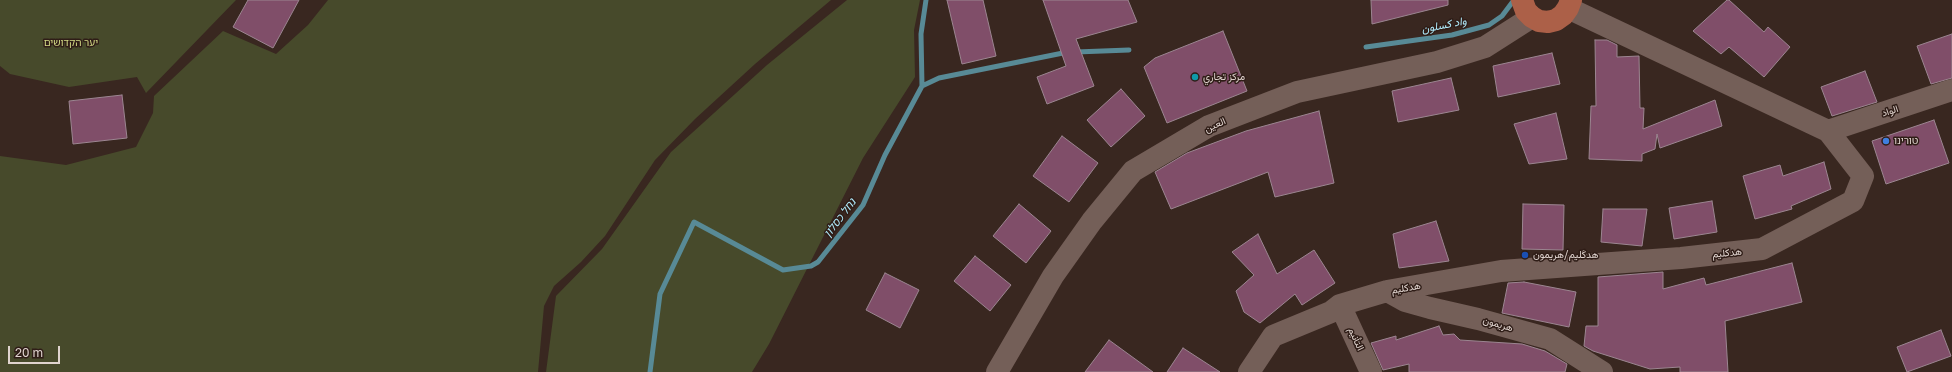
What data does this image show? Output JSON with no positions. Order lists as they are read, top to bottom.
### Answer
{
  "streets": {
    "street": [
      "الواد",
      "العين",
      "هدكليم",
      "هريمون",
      "التأنيم"
    ]
  },
  "crossings": [
    ["الواد", "هدكليم"],
    ["هدكليم", "هريمون"],
    ["هدكليم", "التأنيم"]
  ],
  "water": ["واد كسلون", "נחל כסלון"],
  "parks": ["יער הקדושים"],
  "places": ["مركز تجاري", "טורינו", "هدكَليم/هريمون"],
  "scale_bar": "20 m"
}
